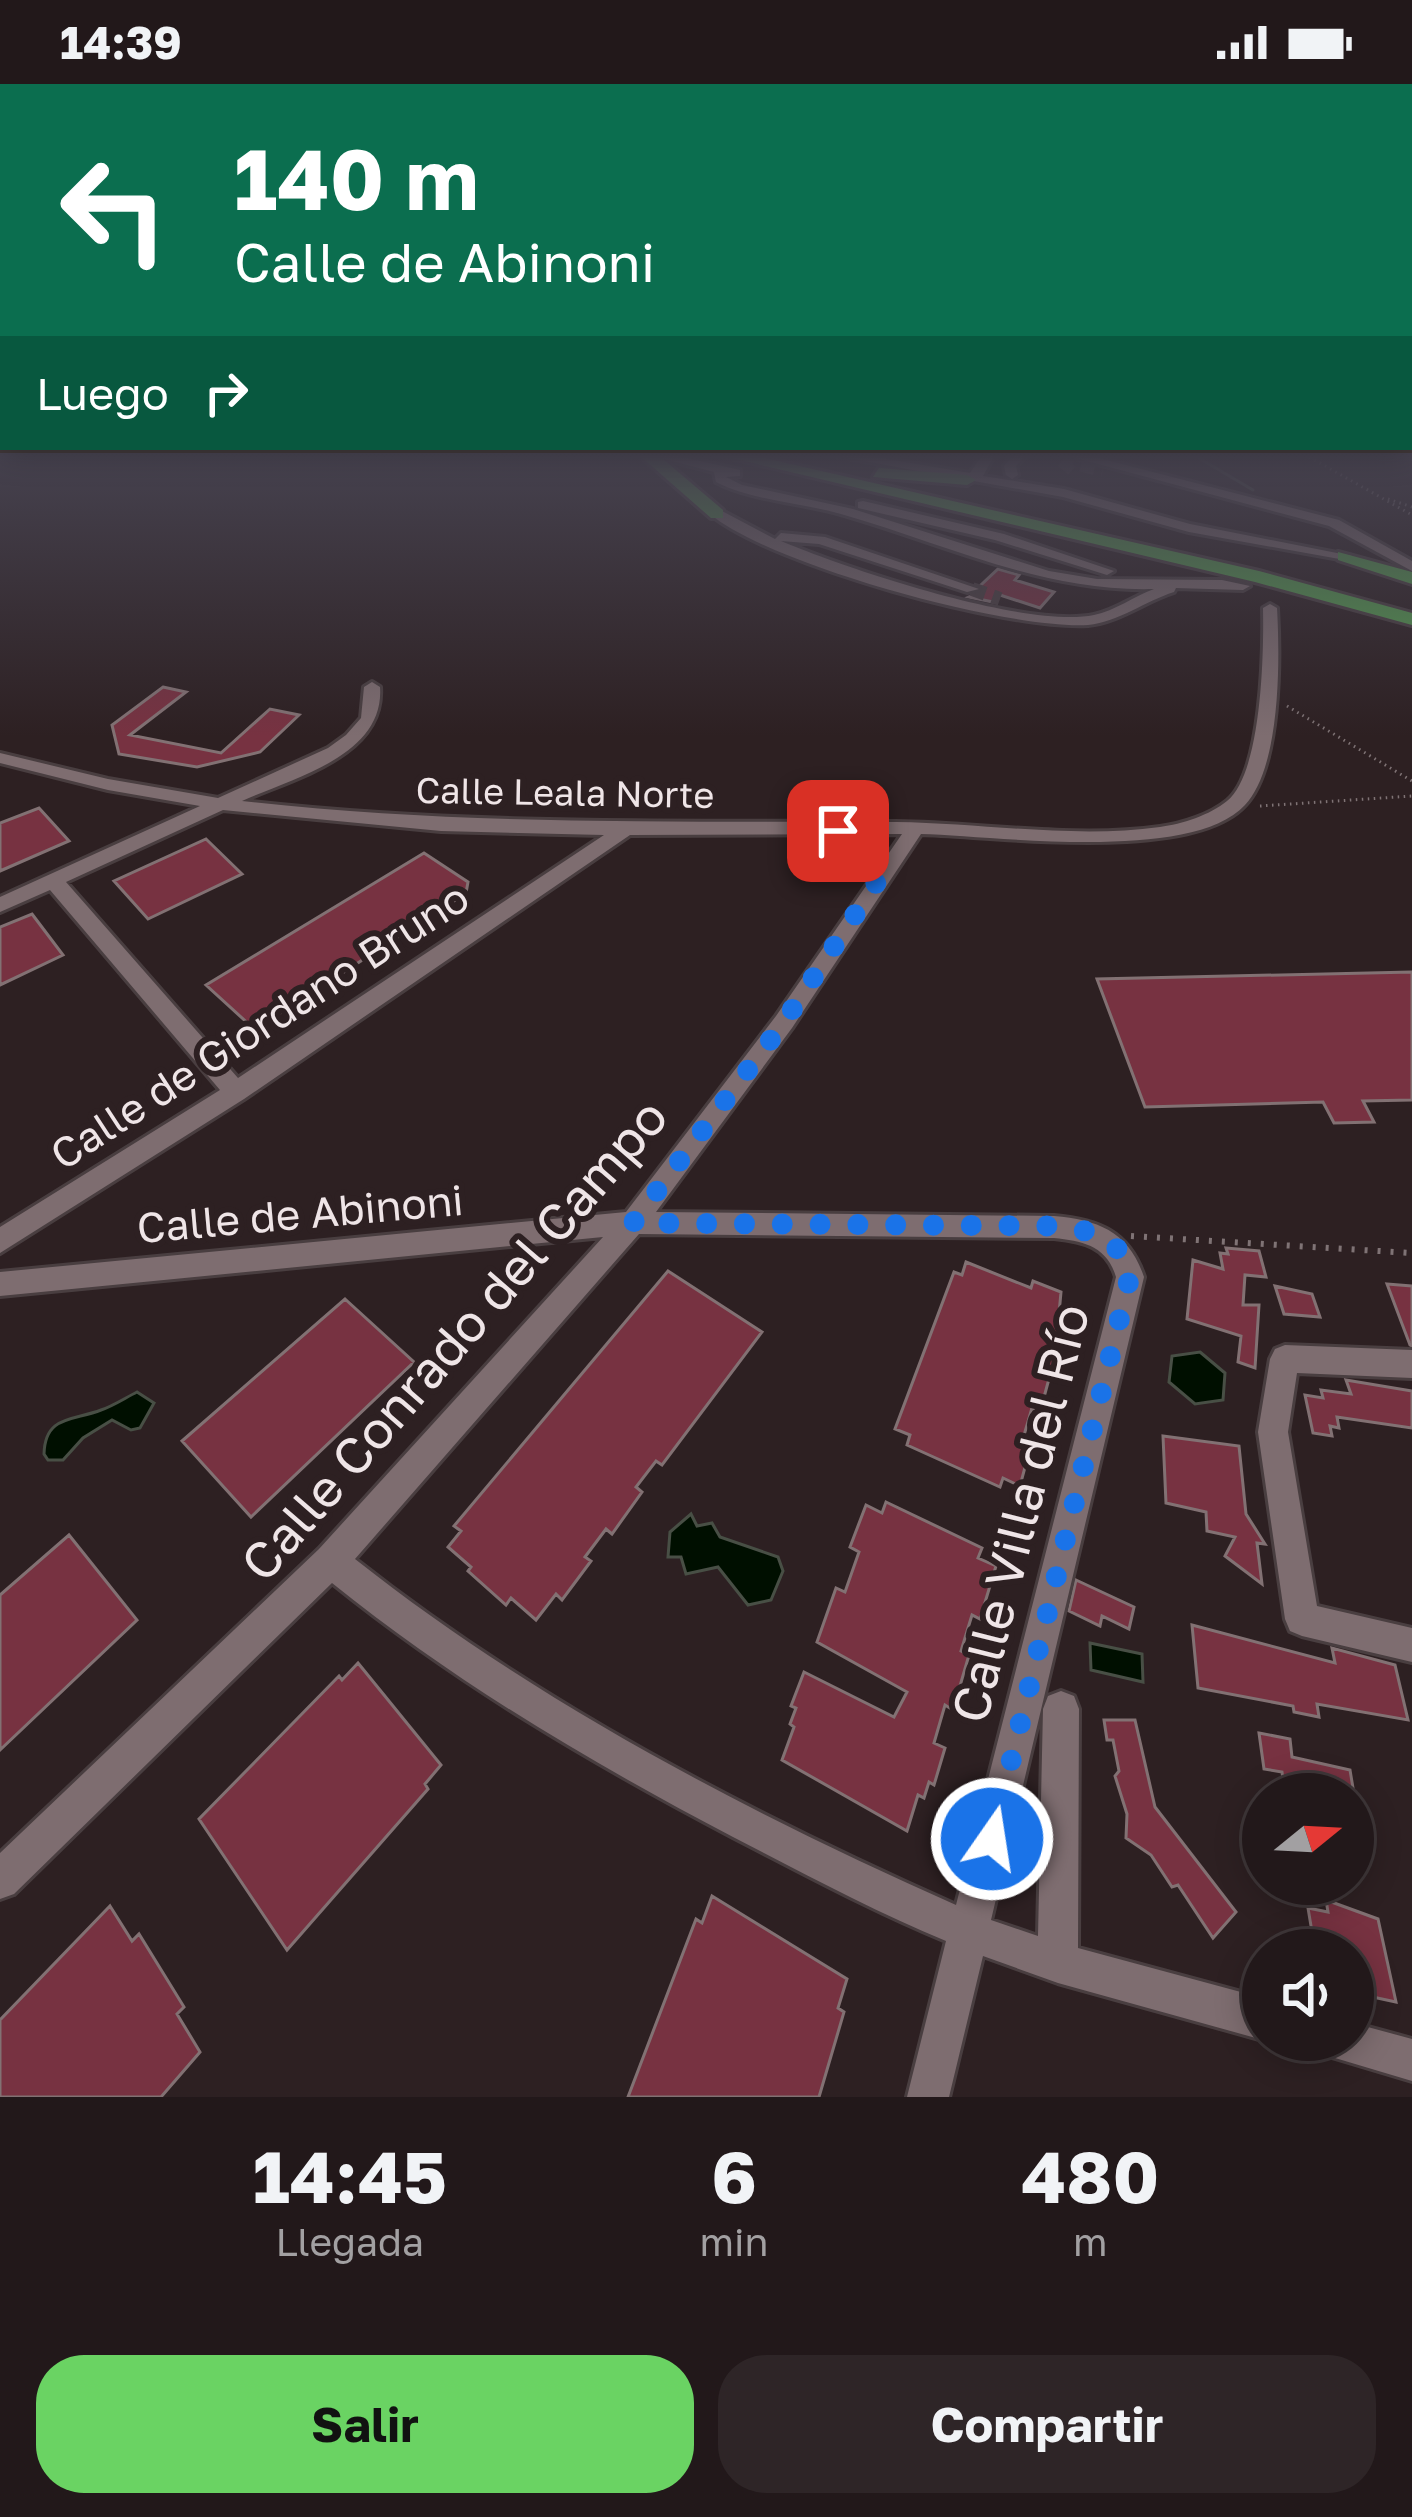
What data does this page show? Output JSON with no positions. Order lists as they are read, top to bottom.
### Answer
{
  "streets": {
    "street": [
      "Calle Leala Norte",
      "Calle de Giordano Bruno",
      "Calle de Abinoni",
      "Calle Conrado del Campo",
      "Calle Villa del Río"
    ]
  },
  "crossings": [
    ["Calle Leala Norte", "Calle de Giordano Bruno"],
    ["Calle Leala Norte", "Calle Conrado del Campo"],
    ["Calle de Abinoni", "Calle Conrado del Campo"],
    ["Calle de Abinoni", "Calle Villa del Río"]
  ],
  "north": "right",
  "page": {
    "status": "14:39",
    "turn": ["140 m", "Calle de Abinoni"],
    "then": "Luego",
    "eta": [
      "14:45",
      "Llegada",
      "6",
      "min",
      "480",
      "m"
    ],
    "buttons": ["Salir", "Compartir"]
  }
}
